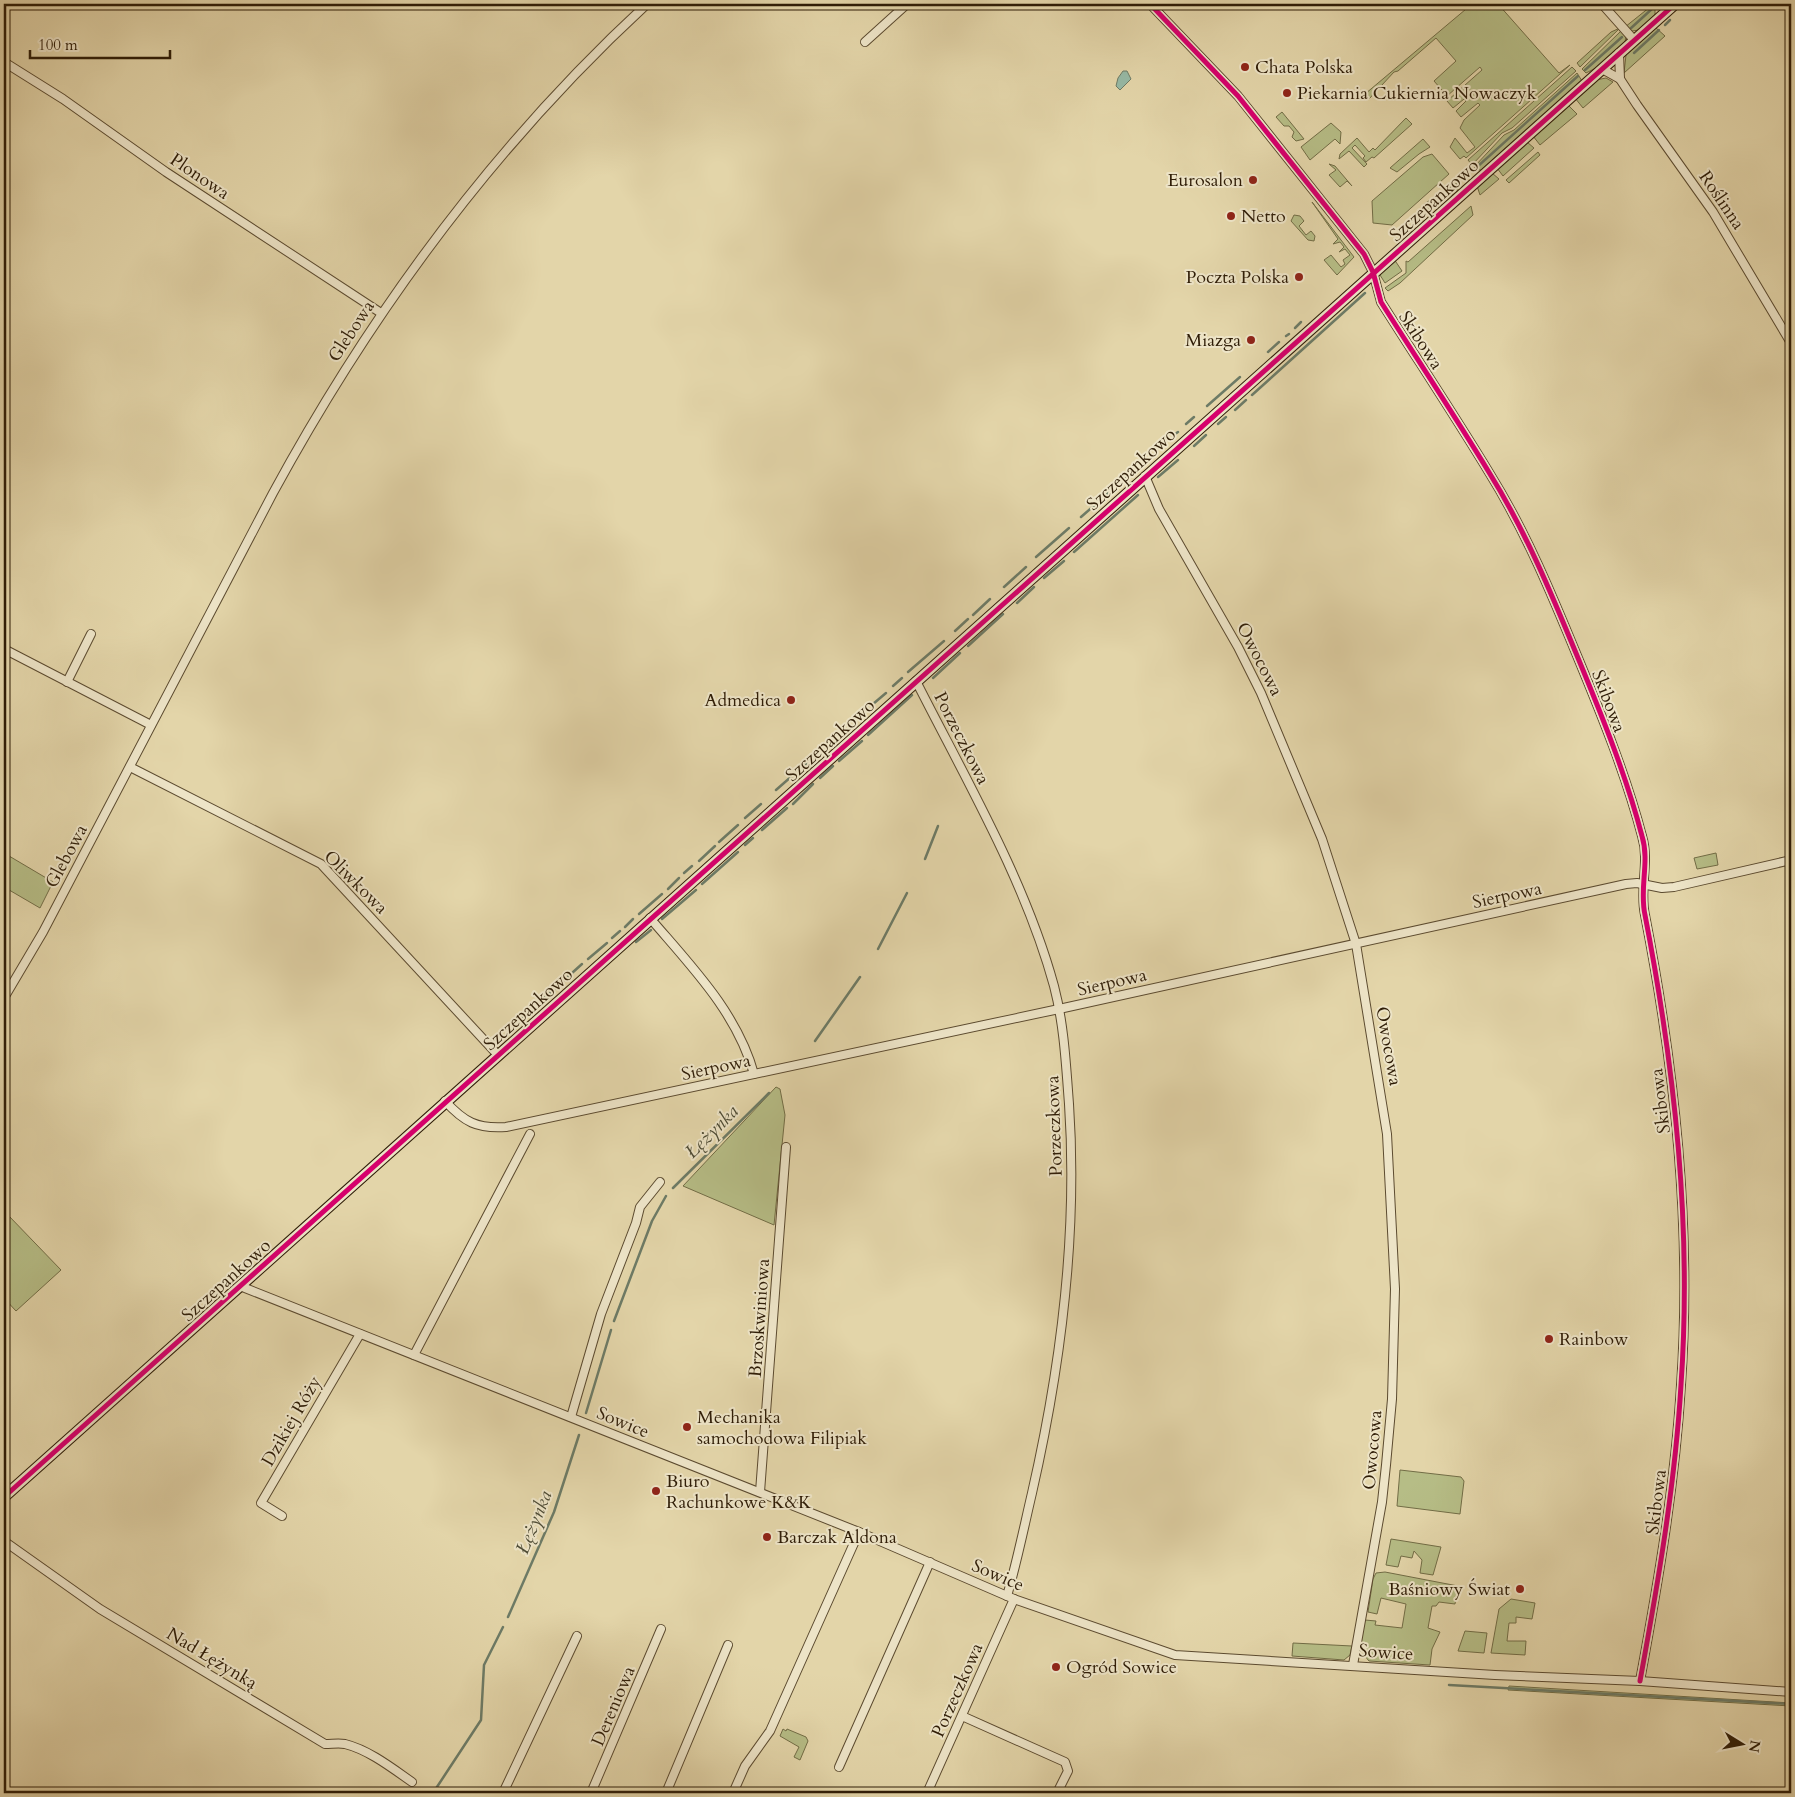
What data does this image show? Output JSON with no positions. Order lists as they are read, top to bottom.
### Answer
{
  "streets": {
    "street": [
      "Plonowa",
      "Szczepankowo",
      "Roślinna",
      "Glebowa",
      "Skibowa",
      "Owocowa",
      "Porzeczkowa",
      "Oliwkowa",
      "Sierpowa",
      "Brzoskwiniowa",
      "Dzikiej Róży",
      "Sowice",
      "Nad Łężynką",
      "Dereniowa"
    ]
  },
  "crossings": [
    ["Plonowa", "Glebowa"],
    ["Szczepankowo", "Roślinna"],
    ["Szczepankowo", "Skibowa"],
    ["Szczepankowo", "Owocowa"],
    ["Szczepankowo", "Porzeczkowa"],
    ["Szczepankowo", "Oliwkowa"],
    ["Szczepankowo", "Sierpowa"],
    ["Szczepankowo", "Sowice"],
    ["Glebowa", "Oliwkowa"],
    ["Skibowa", "Sierpowa"],
    ["Skibowa", "Sowice"],
    ["Owocowa", "Sierpowa"],
    ["Owocowa", "Sowice"],
    ["Porzeczkowa", "Sierpowa"],
    ["Porzeczkowa", "Sowice"],
    ["Brzoskwiniowa", "Sowice"],
    ["Dzikiej Róży", "Sowice"]
  ],
  "water": ["Łężynka"],
  "places": [
    "Chata Polska",
    "Piekarnia Cukiernia Nowaczyk",
    "Eurosalon",
    "Netto",
    "Poczta Polska",
    "Miazga",
    "Admedica",
    "Rainbow",
    "Mechanika samochodowa Filipiak",
    "Biuro Rachunkowe K&K",
    "Barczak Aldona",
    "Baśniowy Świat",
    "Ogród Sowice"
  ],
  "scale_bar": "100 m",
  "north": "right"
}
